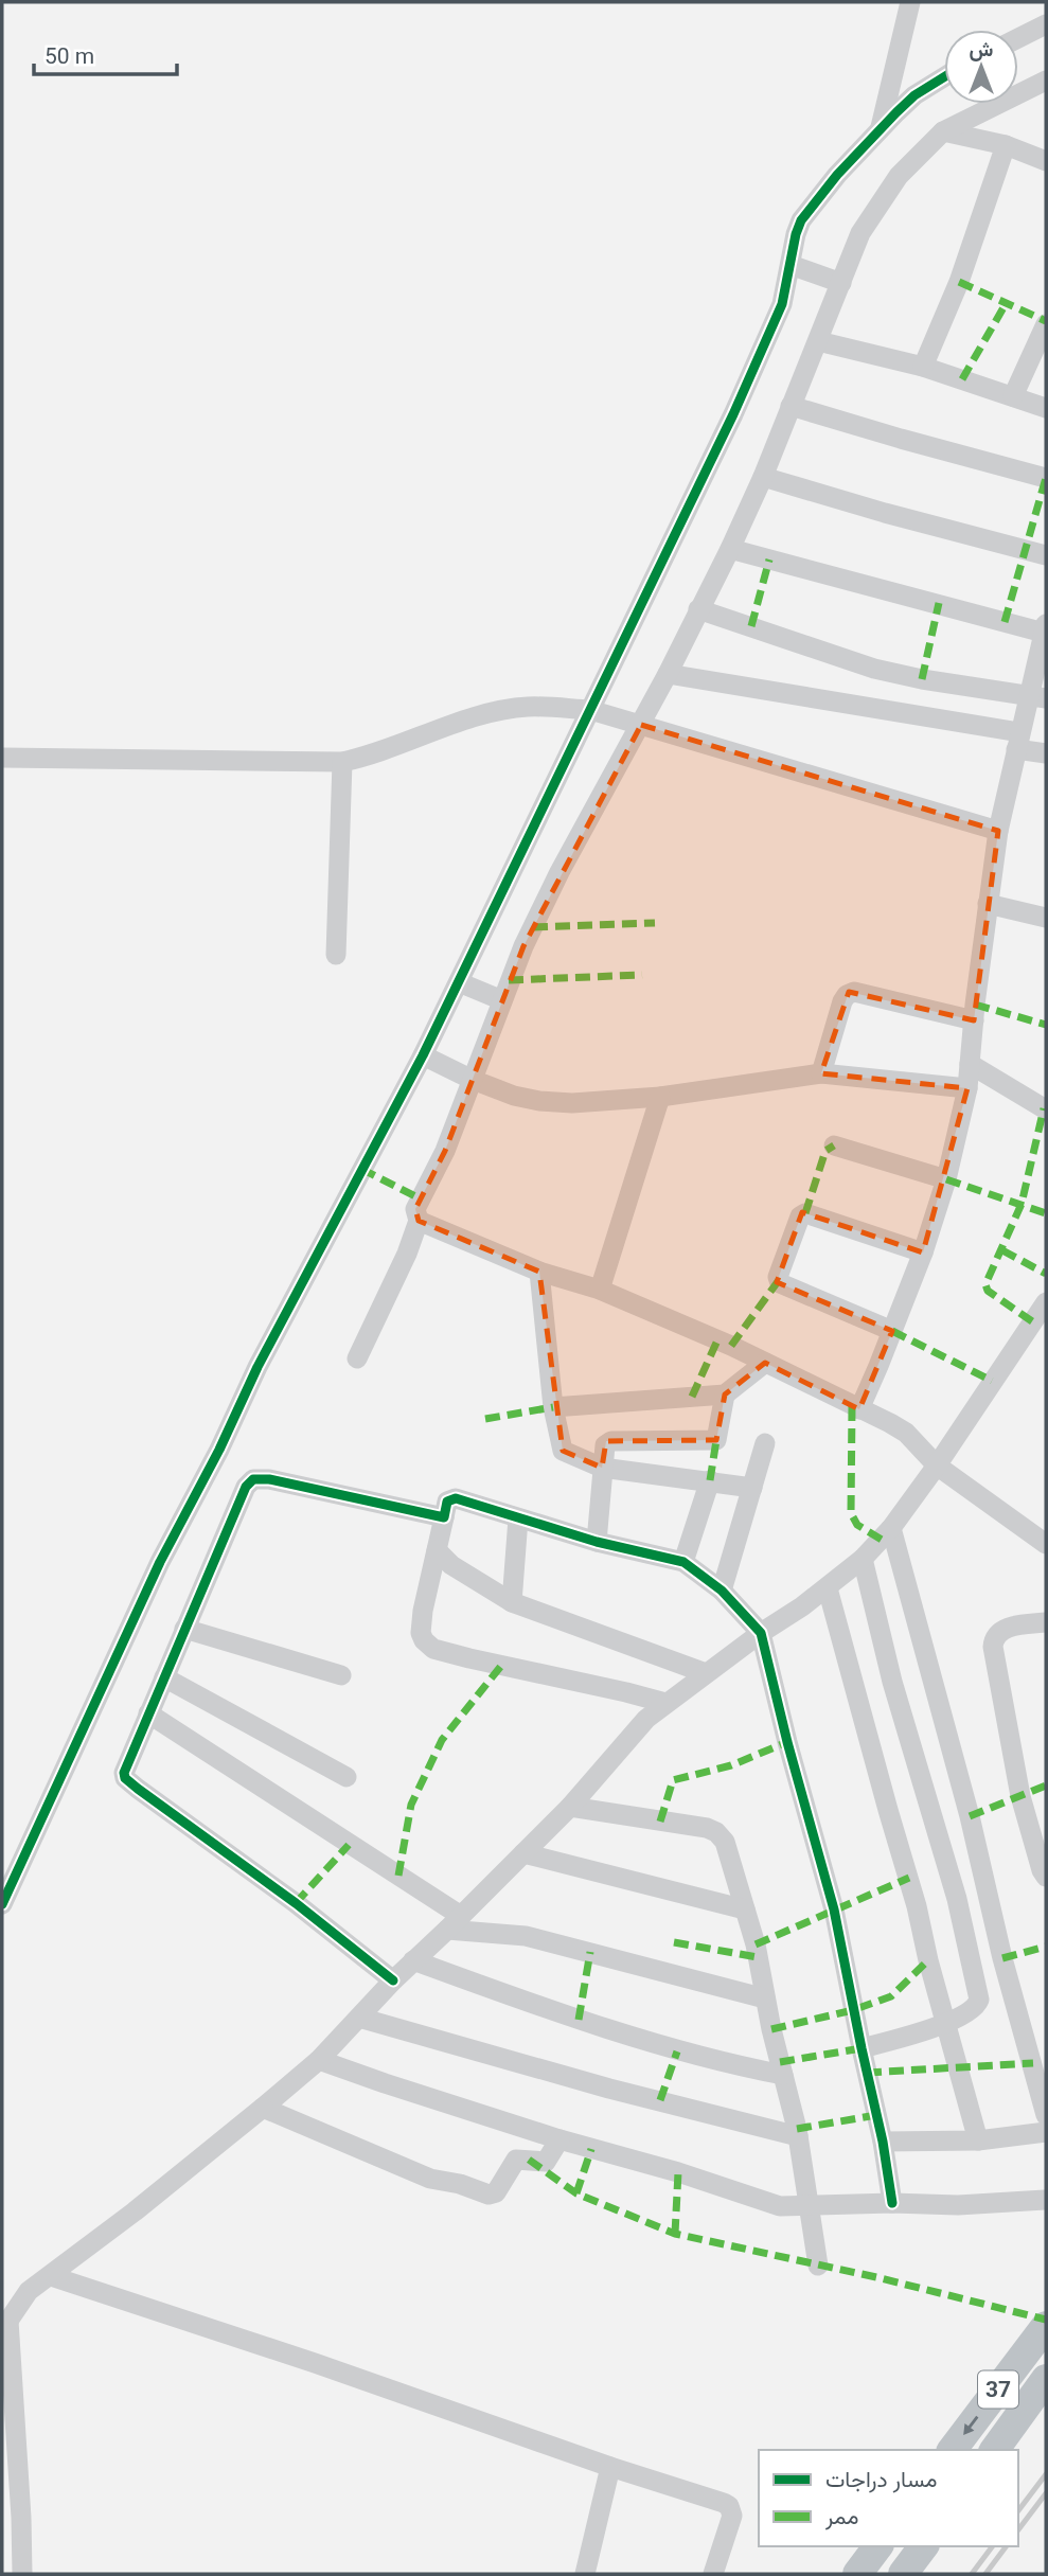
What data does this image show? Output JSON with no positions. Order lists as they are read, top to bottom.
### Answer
{
  "streets": {
    "highway": ["37"]
  },
  "legend": ["مسار دراجات", "ممر"],
  "scale_bar": "50 m",
  "north": "top"
}
